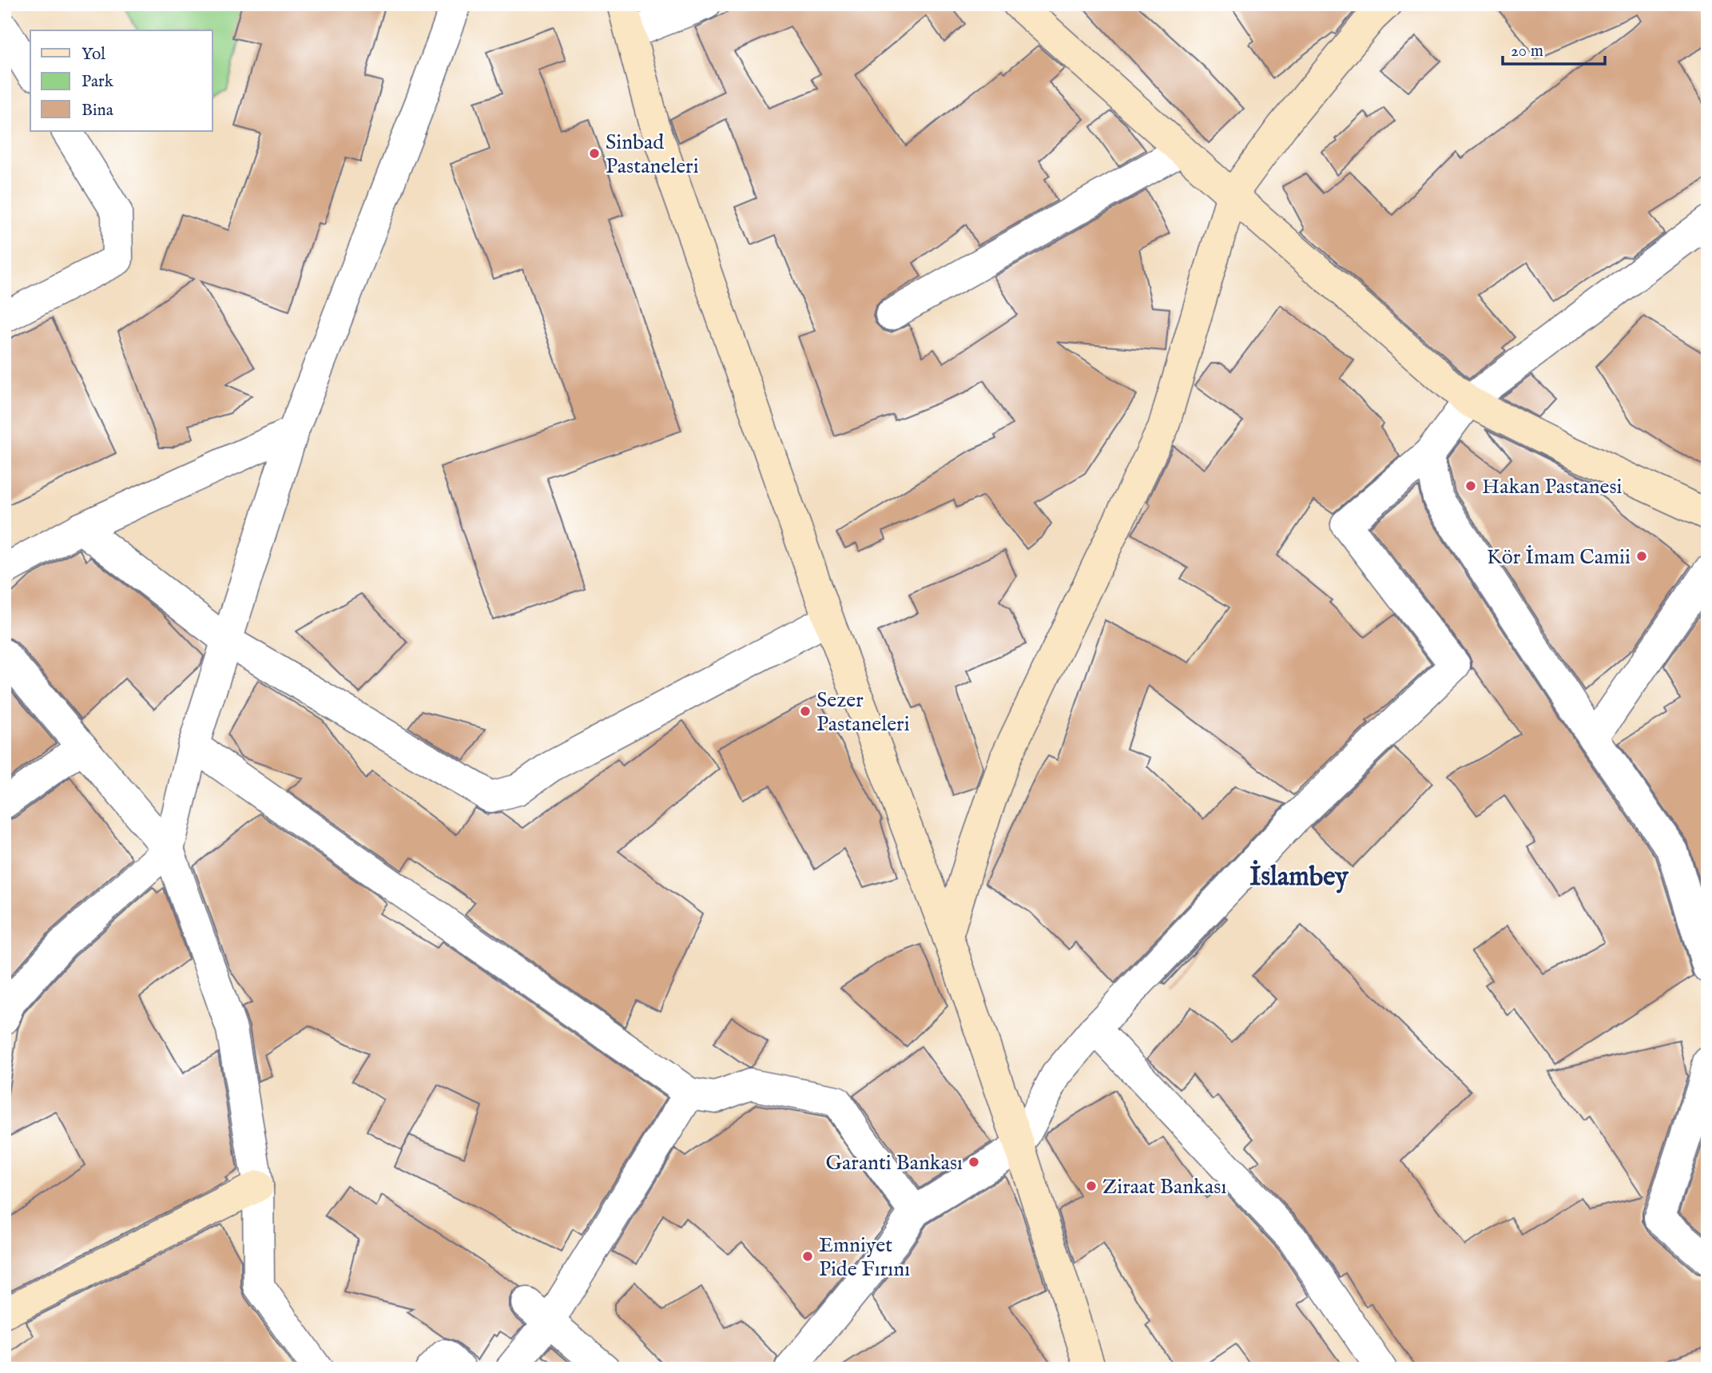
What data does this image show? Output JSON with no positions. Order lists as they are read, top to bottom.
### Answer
{
  "districts": ["İslambey"],
  "places": [
    "Sinbad Pastaneleri",
    "Hakan Pastanesi",
    "Kör İmam Camii",
    "Sezer Pastaneleri",
    "Garanti Bankası",
    "Ziraat Bankası",
    "Emniyet Pide Fırını"
  ],
  "legend": ["Yol", "Park", "Bina"],
  "scale_bar": "20 m"
}
